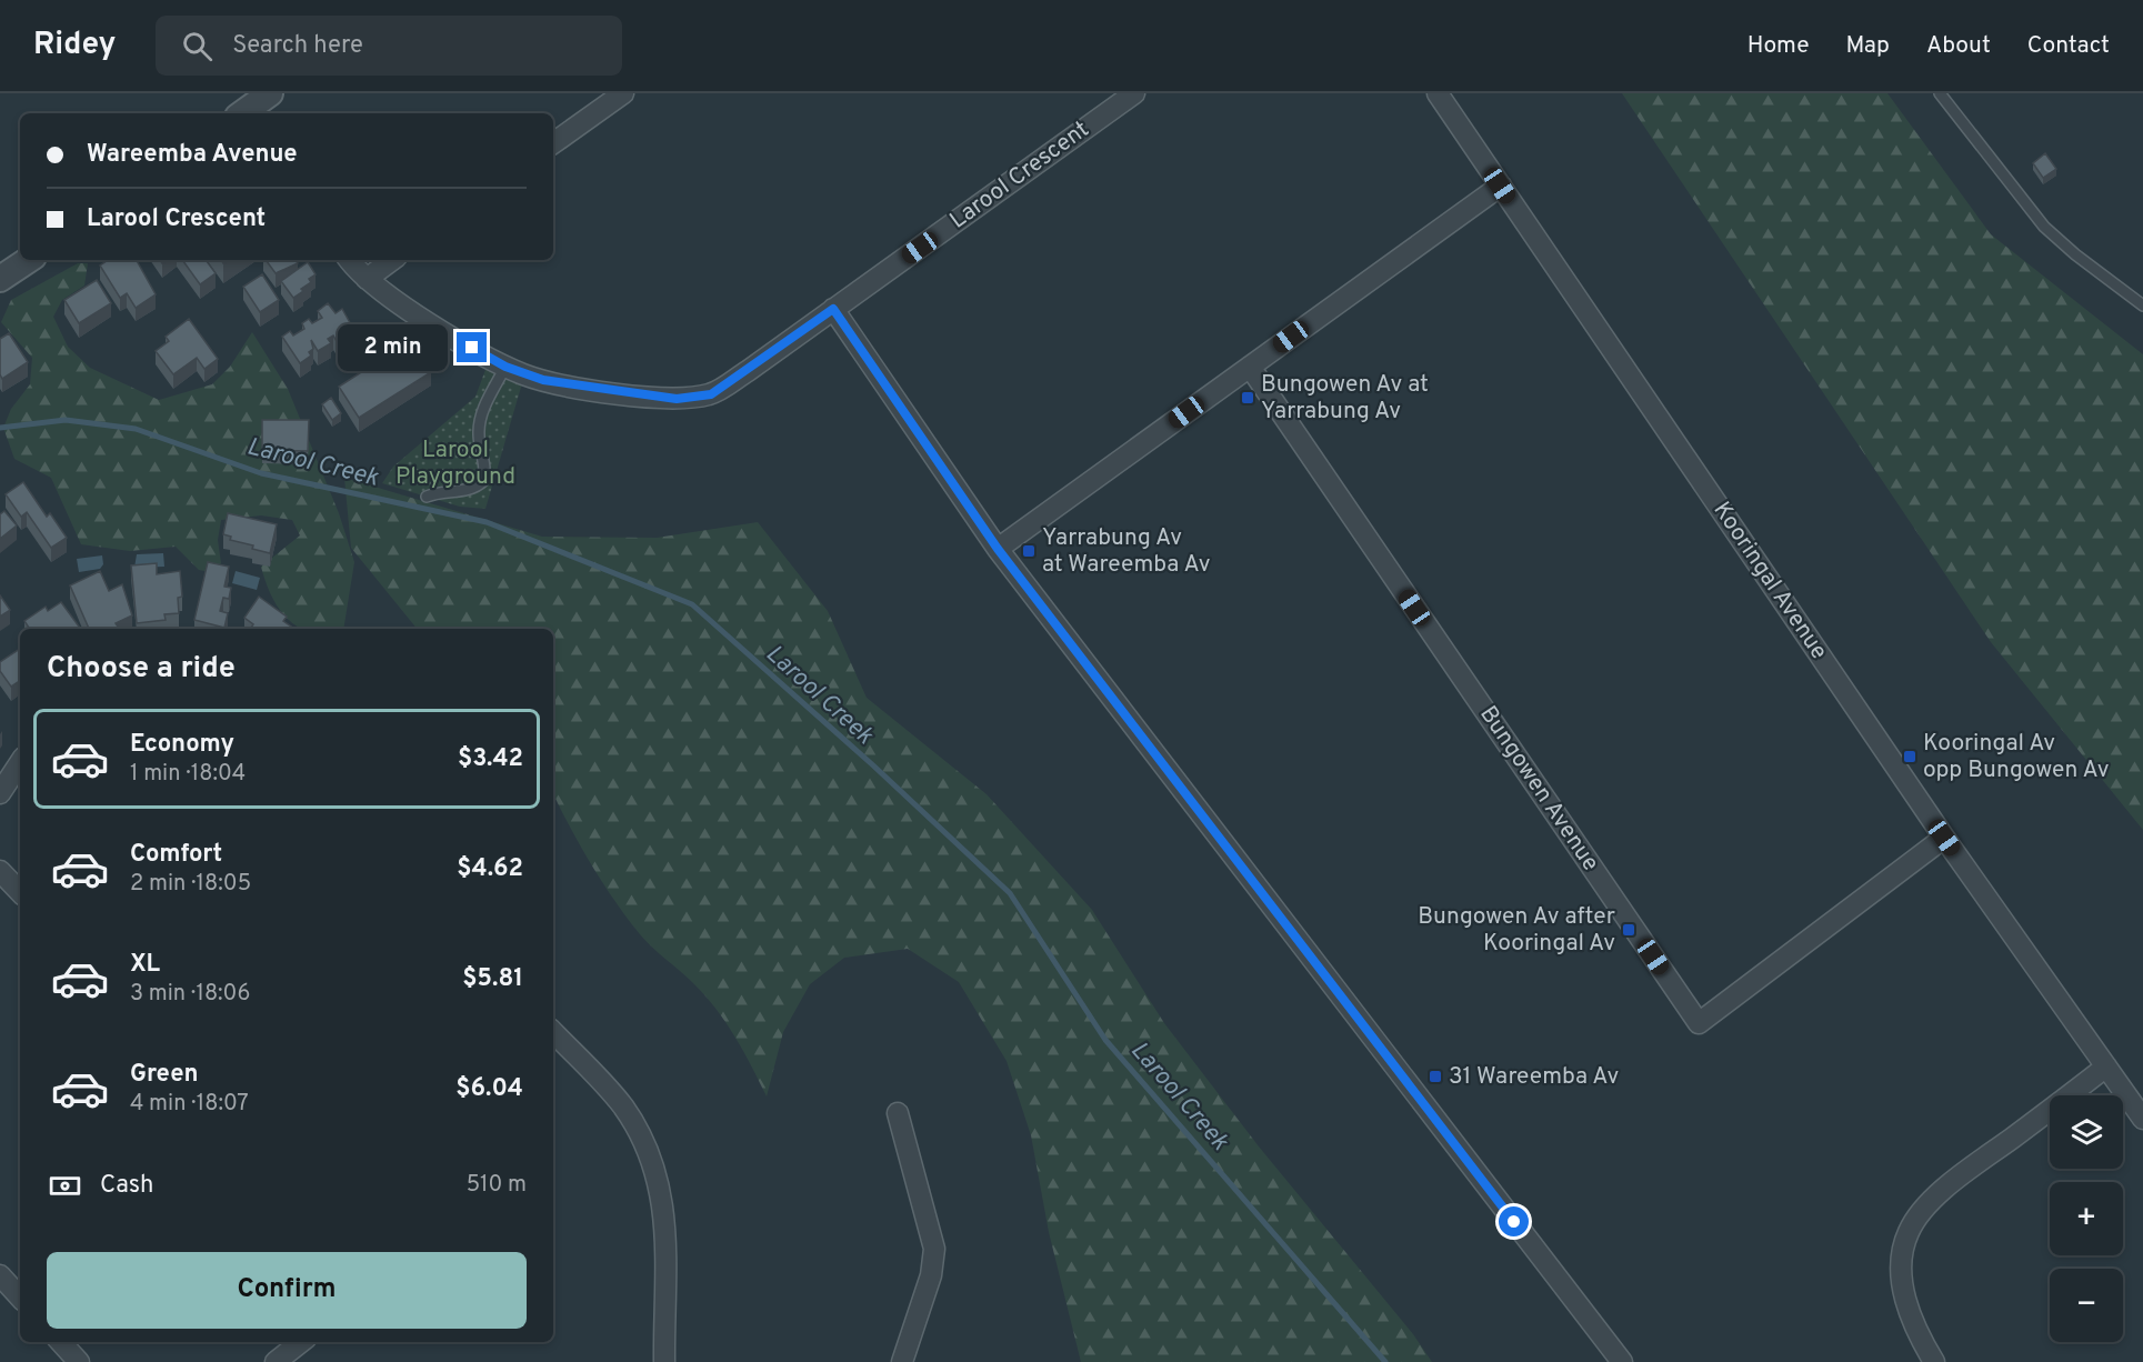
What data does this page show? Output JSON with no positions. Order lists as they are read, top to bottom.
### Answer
{
  "streets": {
    "street": ["Larool Crescent", "Kooringal Avenue", "Bungowen Avenue"]
  },
  "crossings": [
    ["Kooringal Avenue", "Bungowen Avenue"]
  ],
  "water": ["Larool Creek"],
  "parks": ["Larool Playground"],
  "places": {
    "transit": [
      "Bungowen Av at Yarrabung Av",
      "Yarrabung Av at Wareemba Av",
      "Kooringal Av opp Bungowen Av",
      "Bungowen Av after Kooringal Av",
      "31 Wareemba Av"
    ]
  },
  "page": {
    "header": "Ridey",
    "search": "Search here",
    "nav": [
      "Home",
      "Map",
      "About",
      "Contact"
    ],
    "banner": ["Wareemba Avenue", "Larool Crescent"],
    "bubble": "2 min",
    "heading": "Choose a ride",
    "list": [
      {
        "name": "Economy",
        "note": "1 min · 18:04",
        "value": "$3.42"
      },
      {
        "name": "Comfort",
        "note": "2 min · 18:05",
        "value": "$4.62"
      },
      {
        "name": "XL",
        "note": "3 min · 18:06",
        "value": "$5.81"
      },
      {
        "name": "Green",
        "note": "4 min · 18:07",
        "value": "$6.04"
      }
    ],
    "map_buttons": ["+", "−"],
    "pay": ["Cash", "510 m"],
    "buttons": "Confirm"
  }
}
